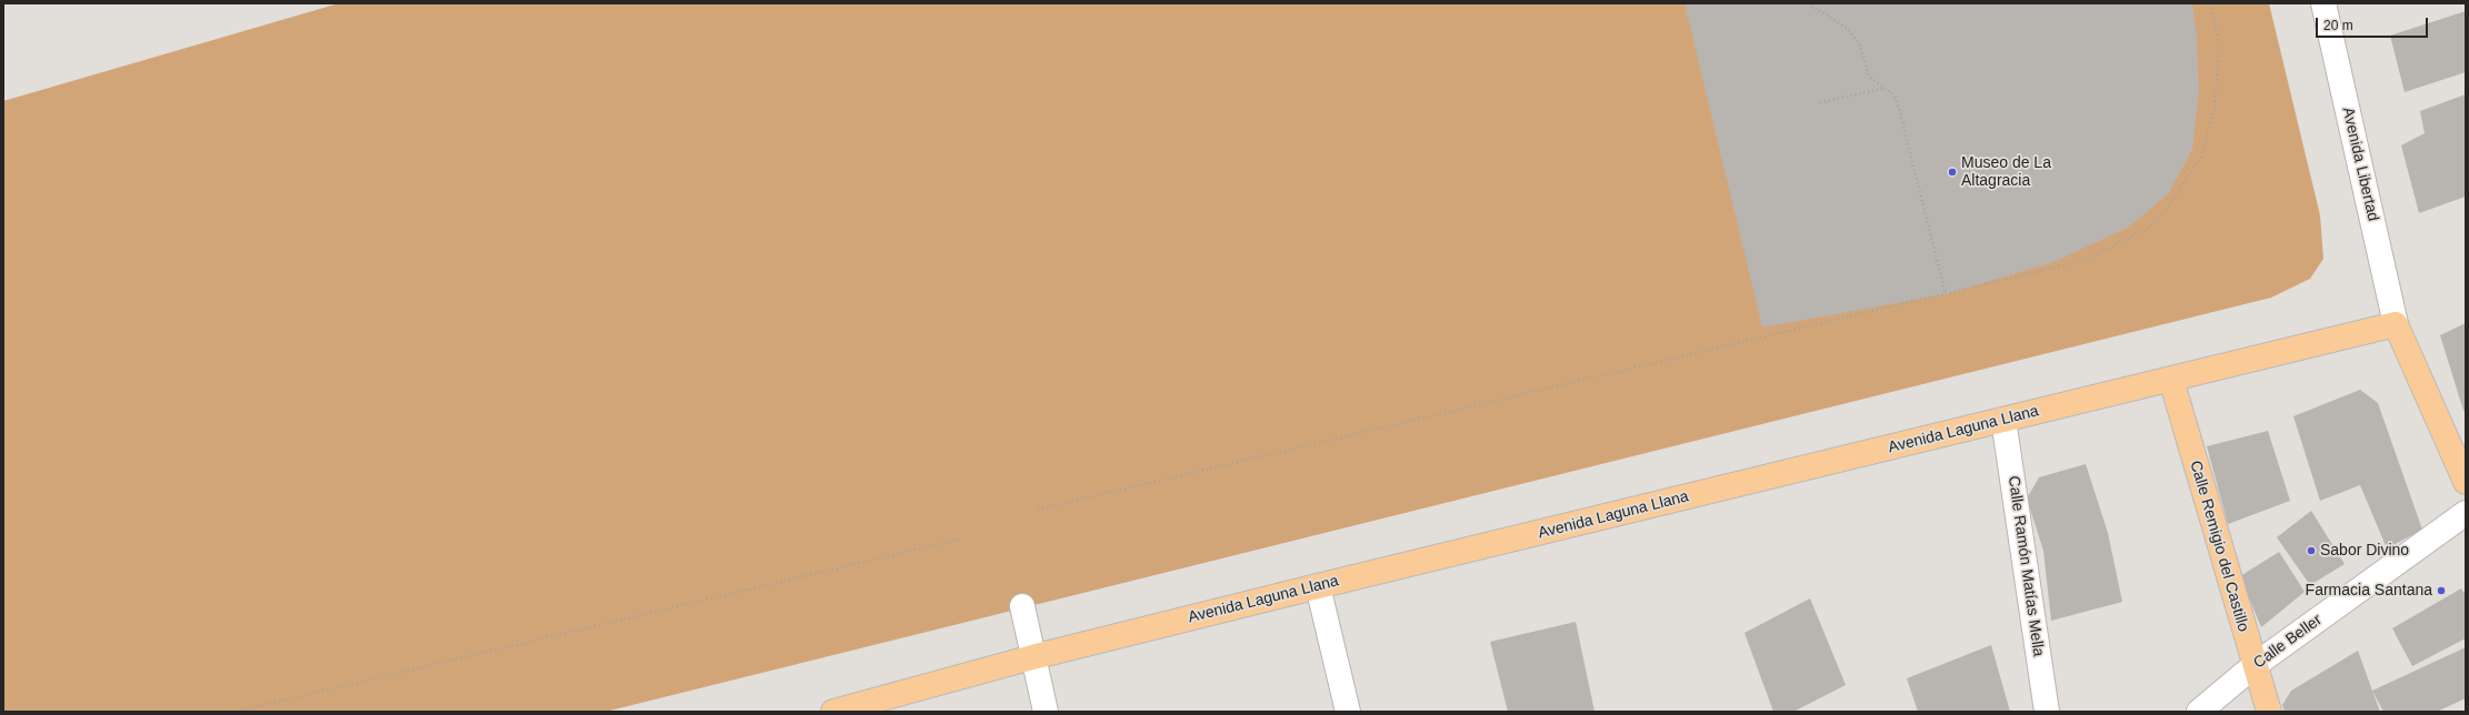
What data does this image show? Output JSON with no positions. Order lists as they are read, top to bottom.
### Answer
{
  "streets": {
    "main road": ["Avenida Laguna Llana", "Calle Remigio del Castillo"],
    "street": ["Avenida Libertad", "Calle Ramón Matías Mella", "Calle Beller"]
  },
  "crossings": [
    ["Avenida Libertad", "Avenida Laguna Llana"],
    ["Avenida Laguna Llana", "Calle Remigio del Castillo"],
    ["Avenida Laguna Llana", "Calle Ramón Matías Mella"],
    ["Calle Remigio del Castillo", "Calle Beller"]
  ],
  "places": ["Museo de La Altagracia", "Sabor Divino", "Farmacia Santana"],
  "scale_bar": "20 m"
}
